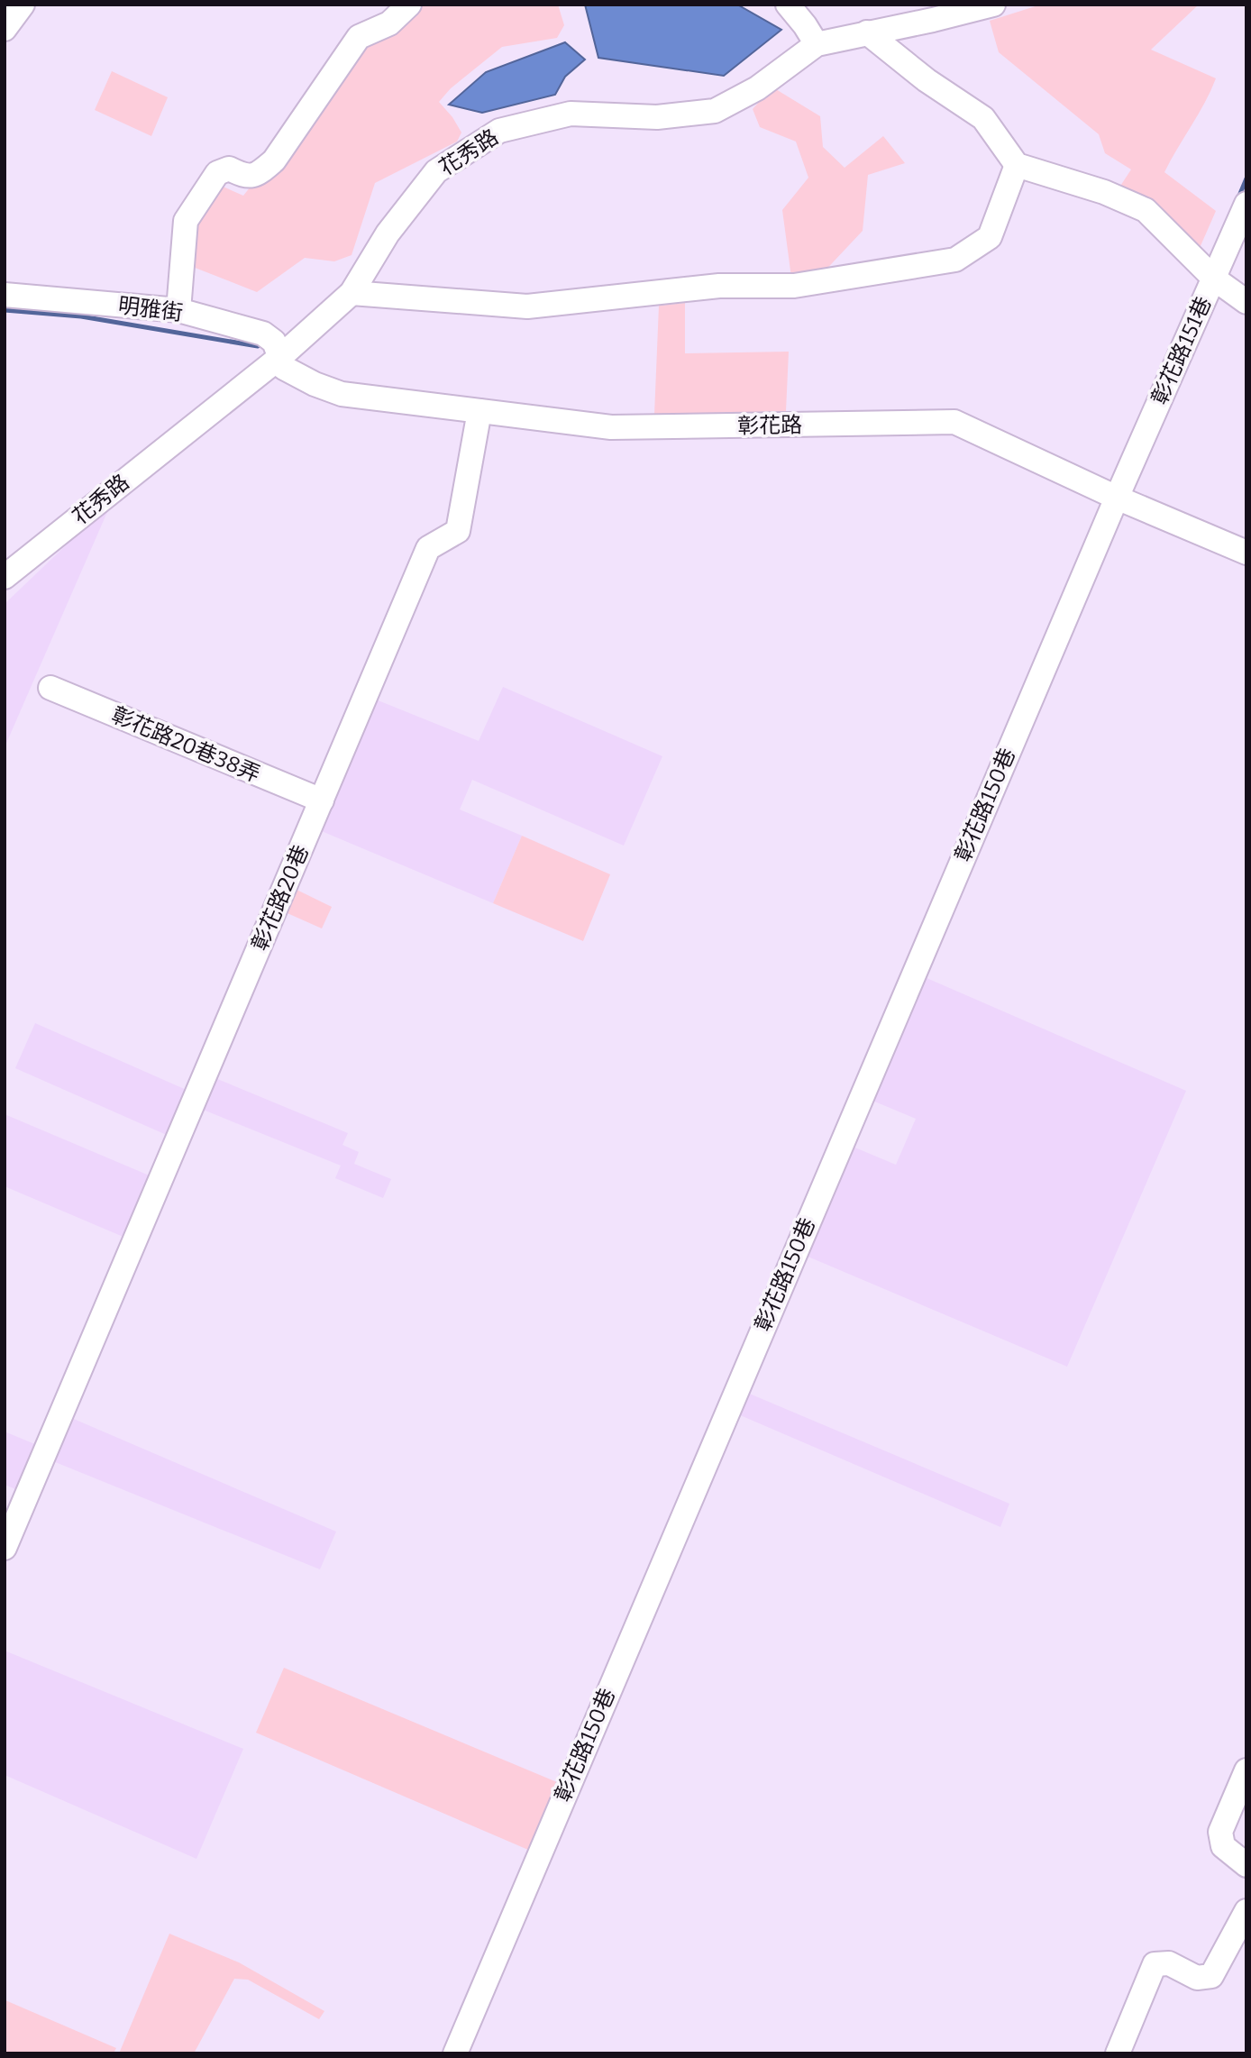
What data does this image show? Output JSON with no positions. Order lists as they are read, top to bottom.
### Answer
{
  "streets": {
    "street": [
      "花秀路",
      "明雅街",
      "彰花路151巷",
      "彰花路",
      "彰花路20巷38弄",
      "彰花路150巷",
      "彰花路20巷"
    ]
  },
  "crossings": [
    ["花秀路", "明雅街"],
    ["花秀路", "彰花路"],
    ["明雅街", "彰花路"],
    ["彰花路151巷", "彰花路"],
    ["彰花路151巷", "彰花路150巷"],
    ["彰花路", "彰花路150巷"],
    ["彰花路", "彰花路20巷"],
    ["彰花路20巷38弄", "彰花路20巷"]
  ]
}
